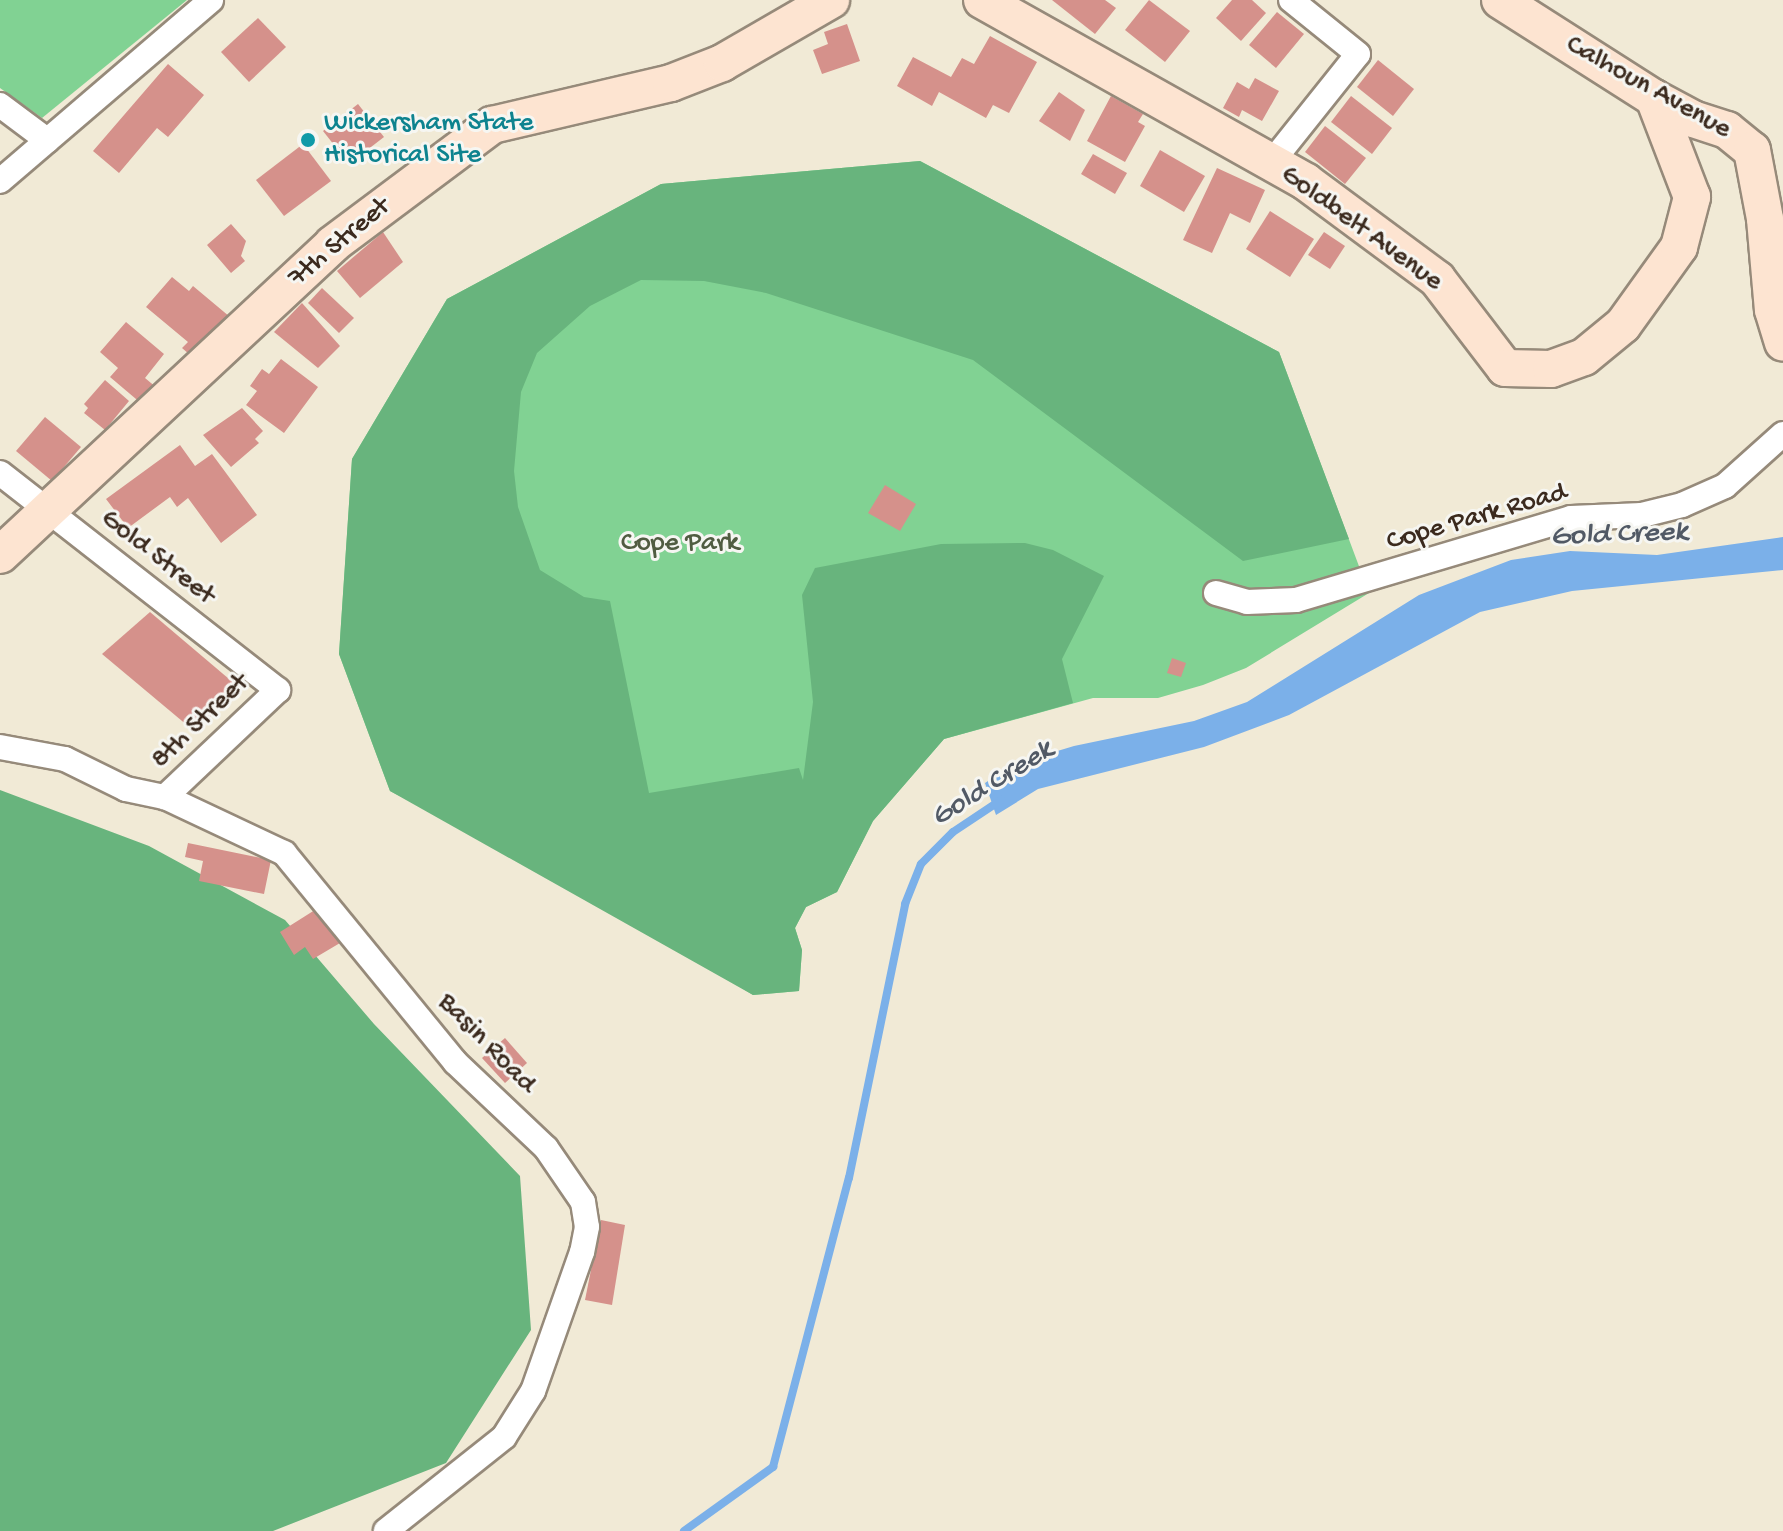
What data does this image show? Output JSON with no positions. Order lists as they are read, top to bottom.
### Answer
{
  "streets": {
    "street": [
      "Calhoun Avenue",
      "Goldbelt Avenue",
      "7th Street",
      "Cope Park Road",
      "Gold Street",
      "8th Street",
      "Basin Road"
    ]
  },
  "crossings": [
    ["Calhoun Avenue", "Goldbelt Avenue"],
    ["7th Street", "Gold Street"],
    ["Gold Street", "8th Street"],
    ["8th Street", "Basin Road"]
  ],
  "water": ["Gold Creek"],
  "parks": ["Cope Park"],
  "places": ["Wickersham State Historical Site"]
}
